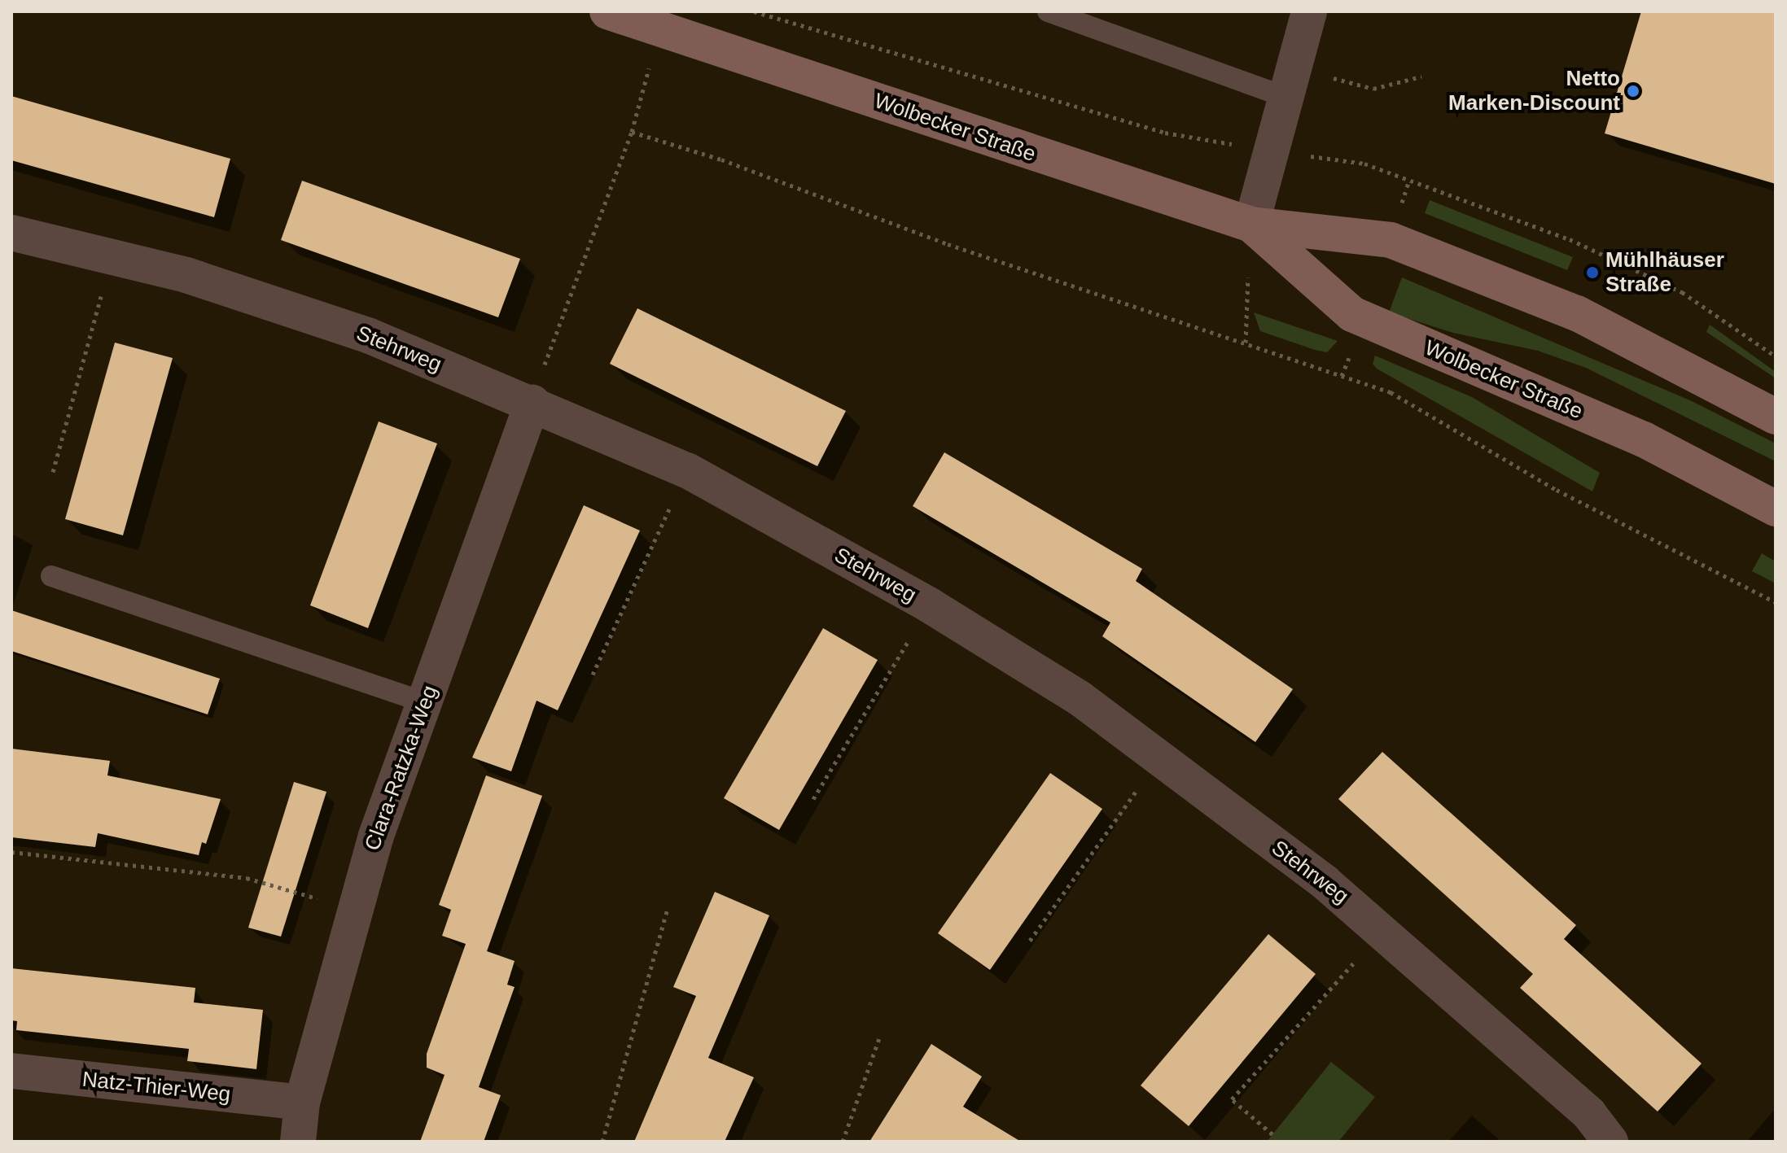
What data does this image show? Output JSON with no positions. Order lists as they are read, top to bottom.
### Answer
{
  "streets": {
    "main road": ["Wolbecker Straße"],
    "street": ["Stehrweg", "Clara-Ratzka-Weg", "Natz-Thier-Weg"]
  },
  "crossings": [
    ["Stehrweg", "Clara-Ratzka-Weg"],
    ["Clara-Ratzka-Weg", "Natz-Thier-Weg"]
  ],
  "places": ["Netto Marken-Discount", "Mühlhäuser Straße"]
}
